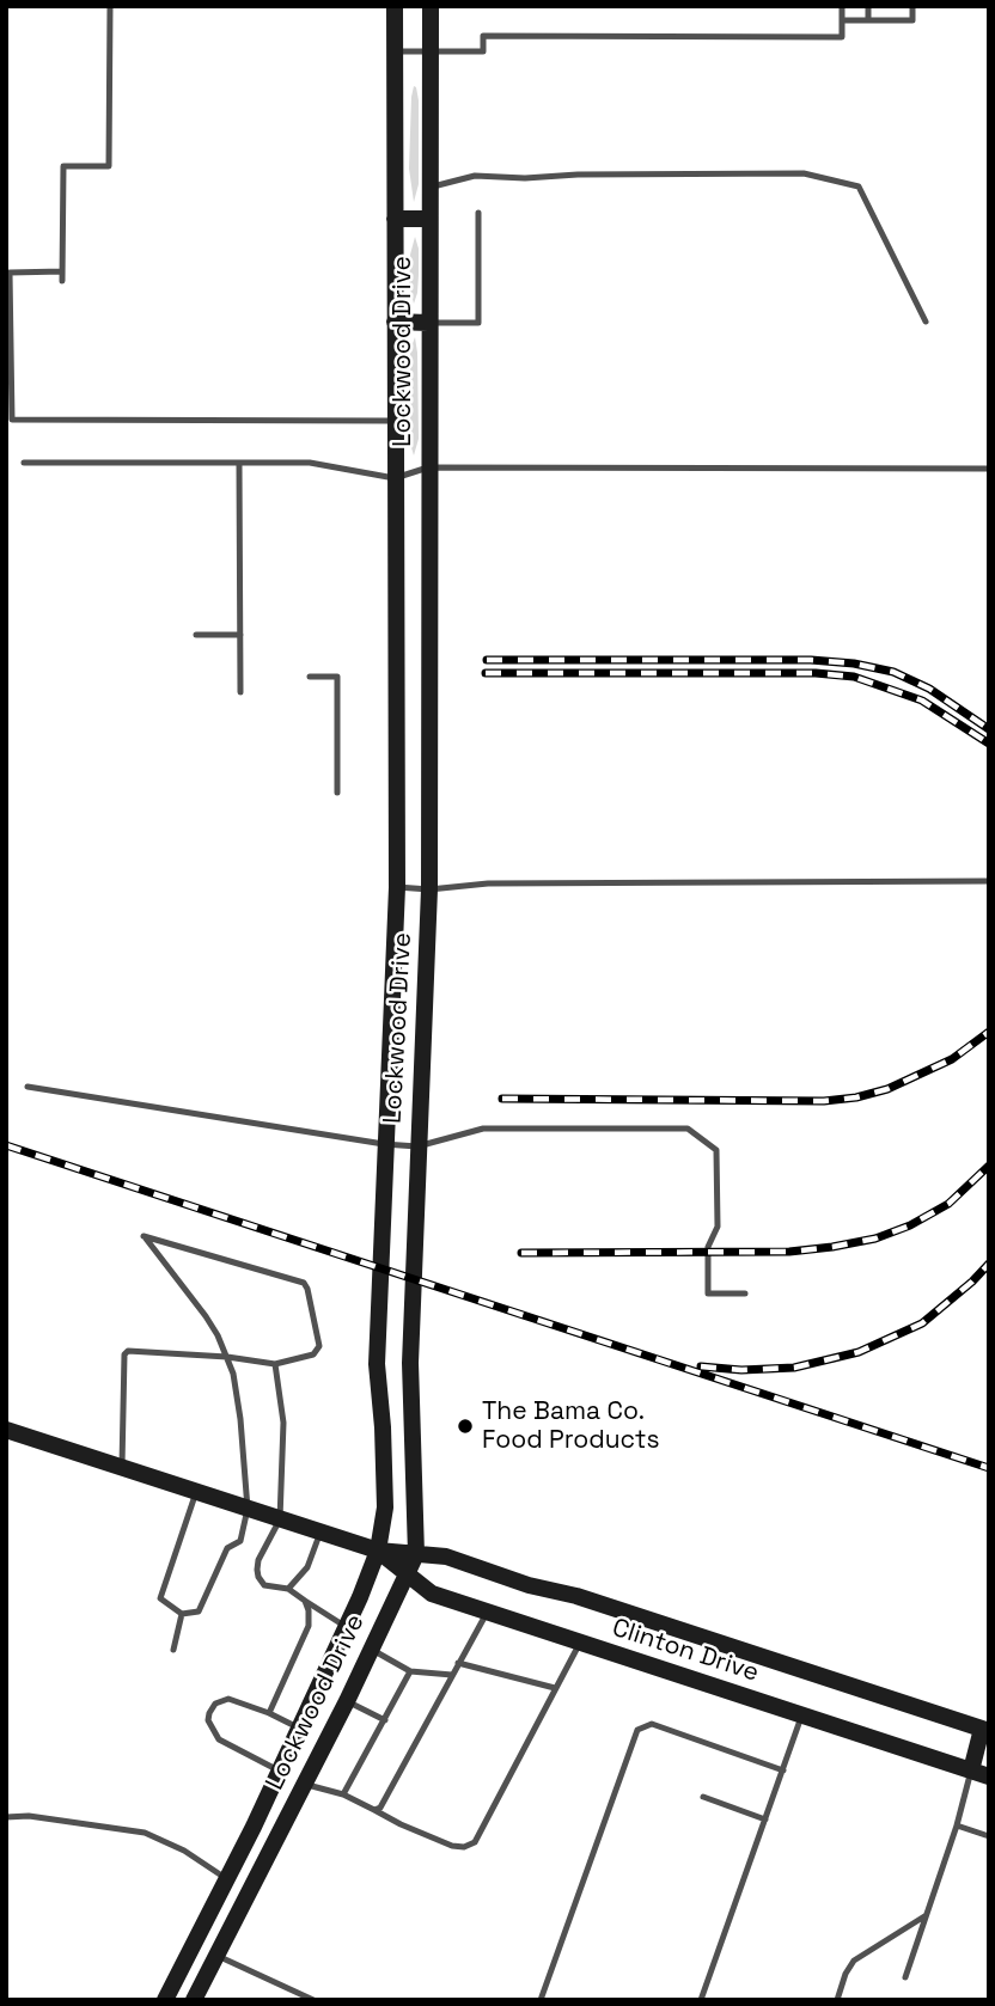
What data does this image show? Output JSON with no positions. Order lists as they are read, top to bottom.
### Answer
{
  "streets": {
    "main road": ["Lockwood Drive", "Clinton Drive"]
  },
  "crossings": [
    ["Lockwood Drive", "Clinton Drive"]
  ],
  "places": ["The Bama Co. Food Products"]
}
